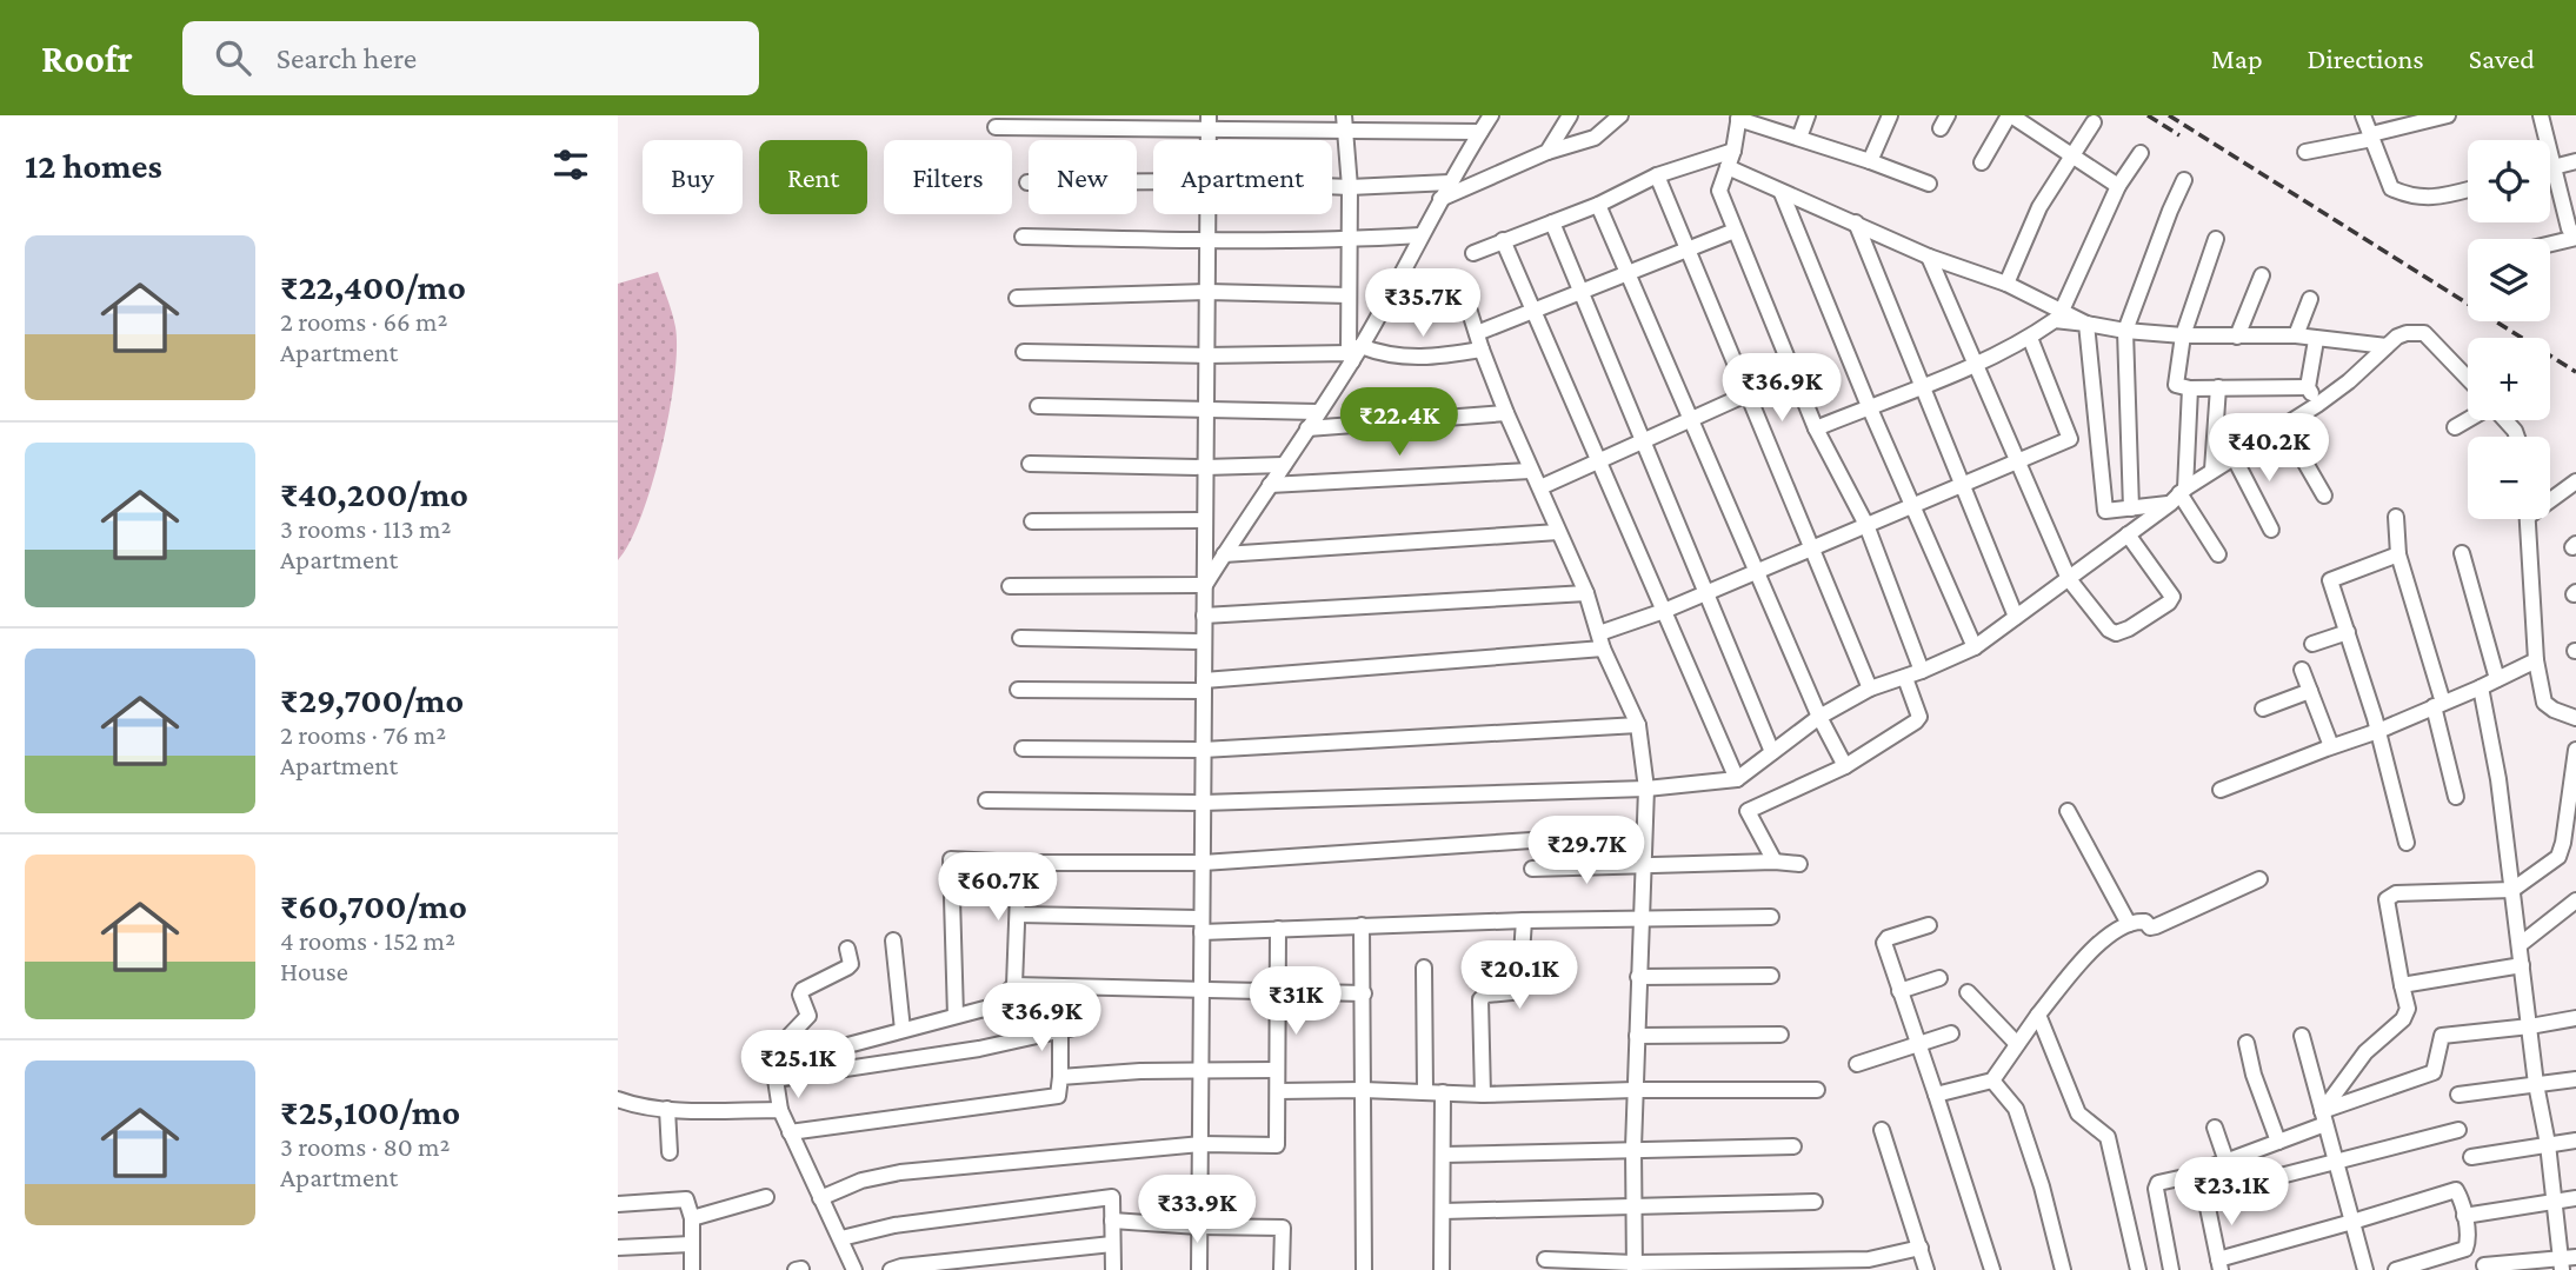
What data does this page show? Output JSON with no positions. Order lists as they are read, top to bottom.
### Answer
{
  "page": {
    "header": "Roofr",
    "search": "Search here",
    "nav": ["Map", "Directions", "Saved"],
    "heading": "12 homes",
    "map_buttons": ["+", "−"],
    "chip": [
      "Buy",
      "Rent",
      "Filters",
      "New",
      "Apartment"
    ],
    "list": [
      {
        "name": "₹22,400/mo",
        "note": "2 rooms · 66 m² · Apartment"
      },
      {
        "name": "₹40,200/mo",
        "note": "3 rooms · 113 m² · Apartment"
      },
      {
        "name": "₹29,700/mo",
        "note": "2 rooms · 76 m² · Apartment"
      },
      {
        "name": "₹60,700/mo",
        "note": "4 rooms · 152 m² · House"
      },
      {
        "name": "₹25,100/mo",
        "note": "3 rooms · 80 m² · Apartment"
      }
    ],
    "price": [
      "₹35.7K",
      "₹36.9K",
      "₹22.4K",
      "₹40.2K",
      "₹29.7K",
      "₹60.7K",
      "₹20.1K",
      "₹31K",
      "₹36.9K",
      "₹25.1K",
      "₹23.1K",
      "₹33.9K"
    ]
  }
}
